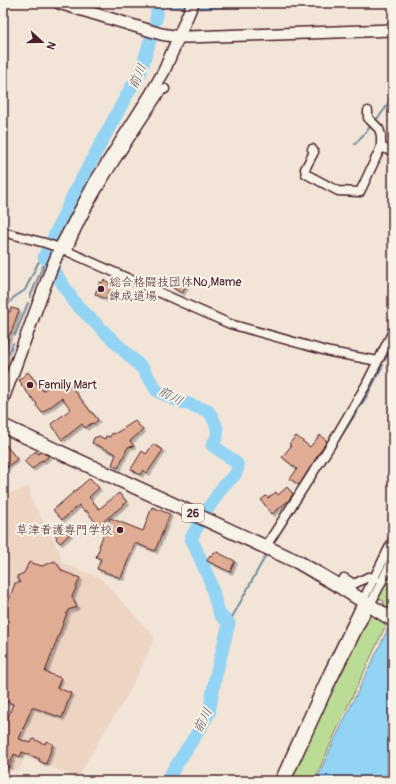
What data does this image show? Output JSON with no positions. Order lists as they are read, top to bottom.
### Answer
{
  "streets": {
    "main road": ["26"]
  },
  "water": ["前川"],
  "places": ["総合格闘技団体No,Mame 錬成道場", "Family Mart", "草津看護専門学校"],
  "north": "right"
}
